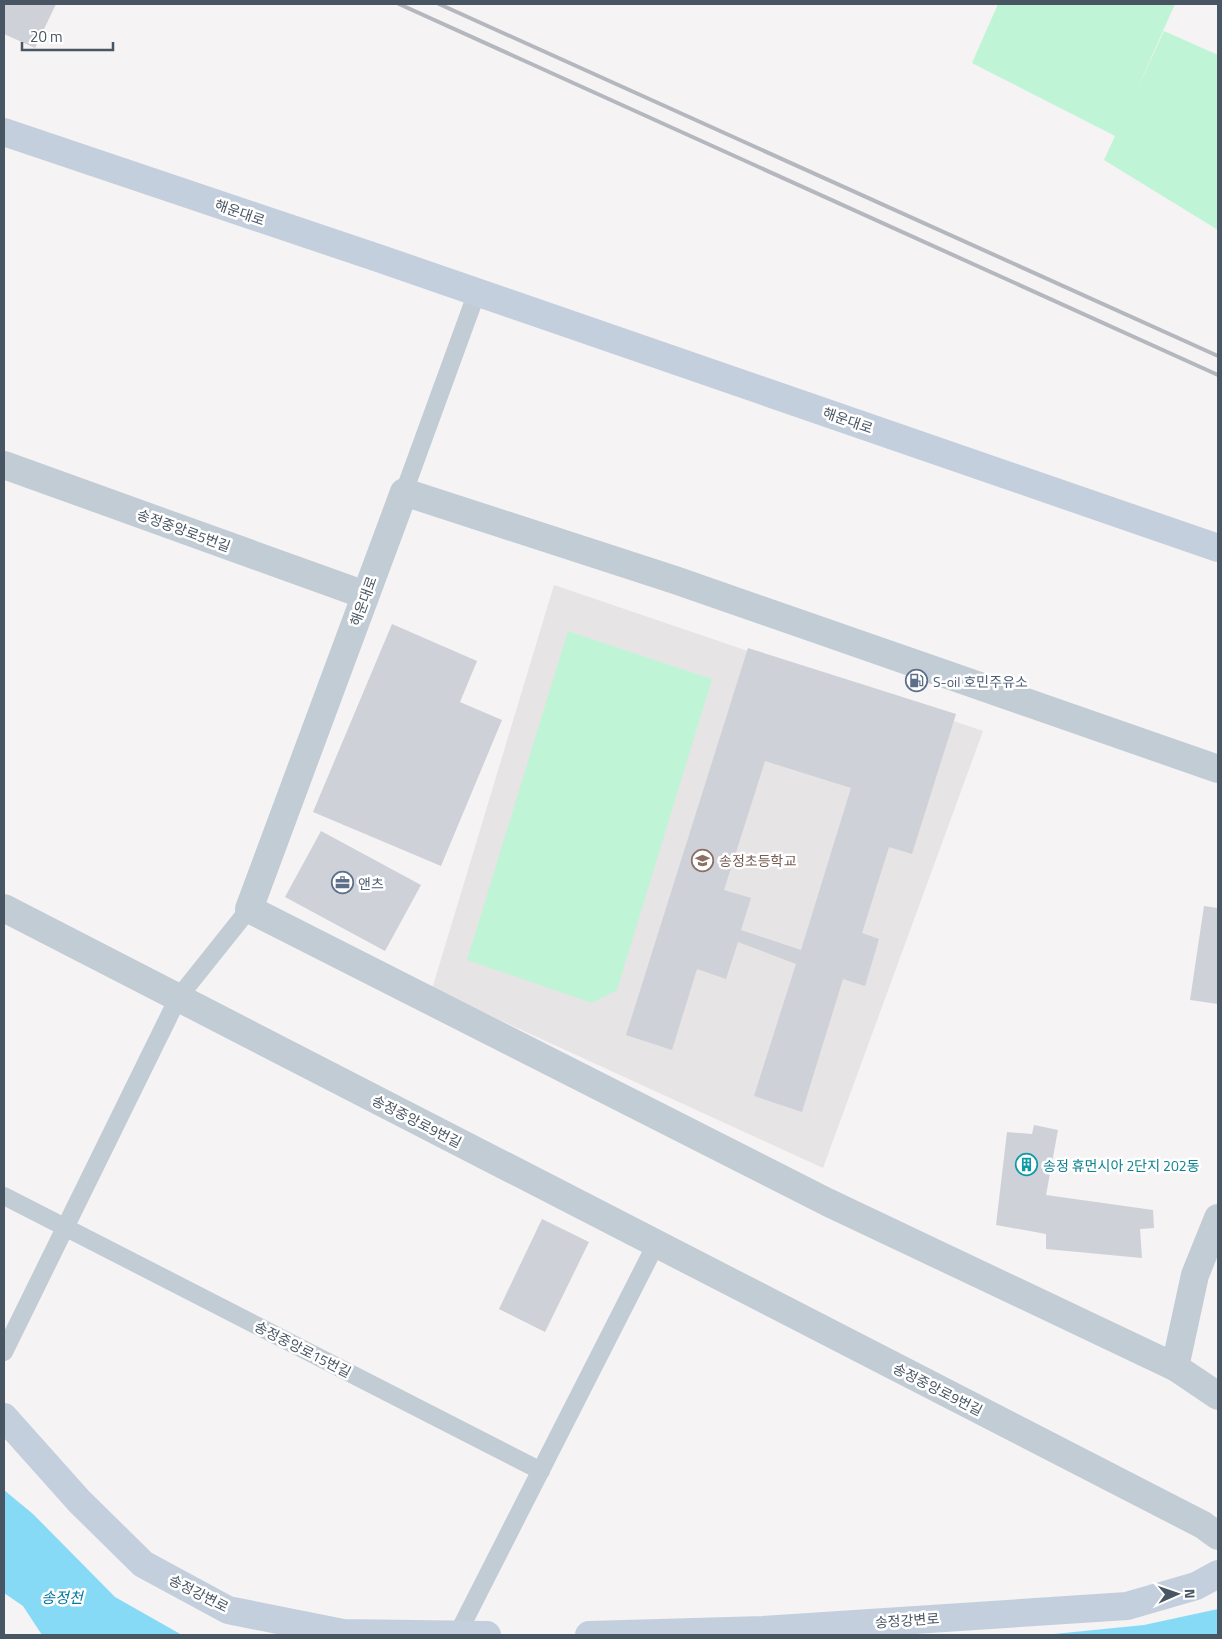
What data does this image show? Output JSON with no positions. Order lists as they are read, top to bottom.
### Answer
{
  "streets": {
    "main road": ["해운대로", "송정강변로"],
    "street": ["송정중앙로5번길", "송정중앙로9번길"],
    "lane": ["송정중앙로15번길"]
  },
  "crossings": [
    ["해운대로", "송정중앙로5번길"]
  ],
  "water": ["송정천"],
  "places": {
    "fuel station": ["S-oil 호민주유소"],
    "school or university": ["송정초등학교"],
    "office": ["앤츠"],
    "building": ["송정 휴먼시아 2단지 202동"]
  },
  "scale_bar": "20 m",
  "north": "right"
}
